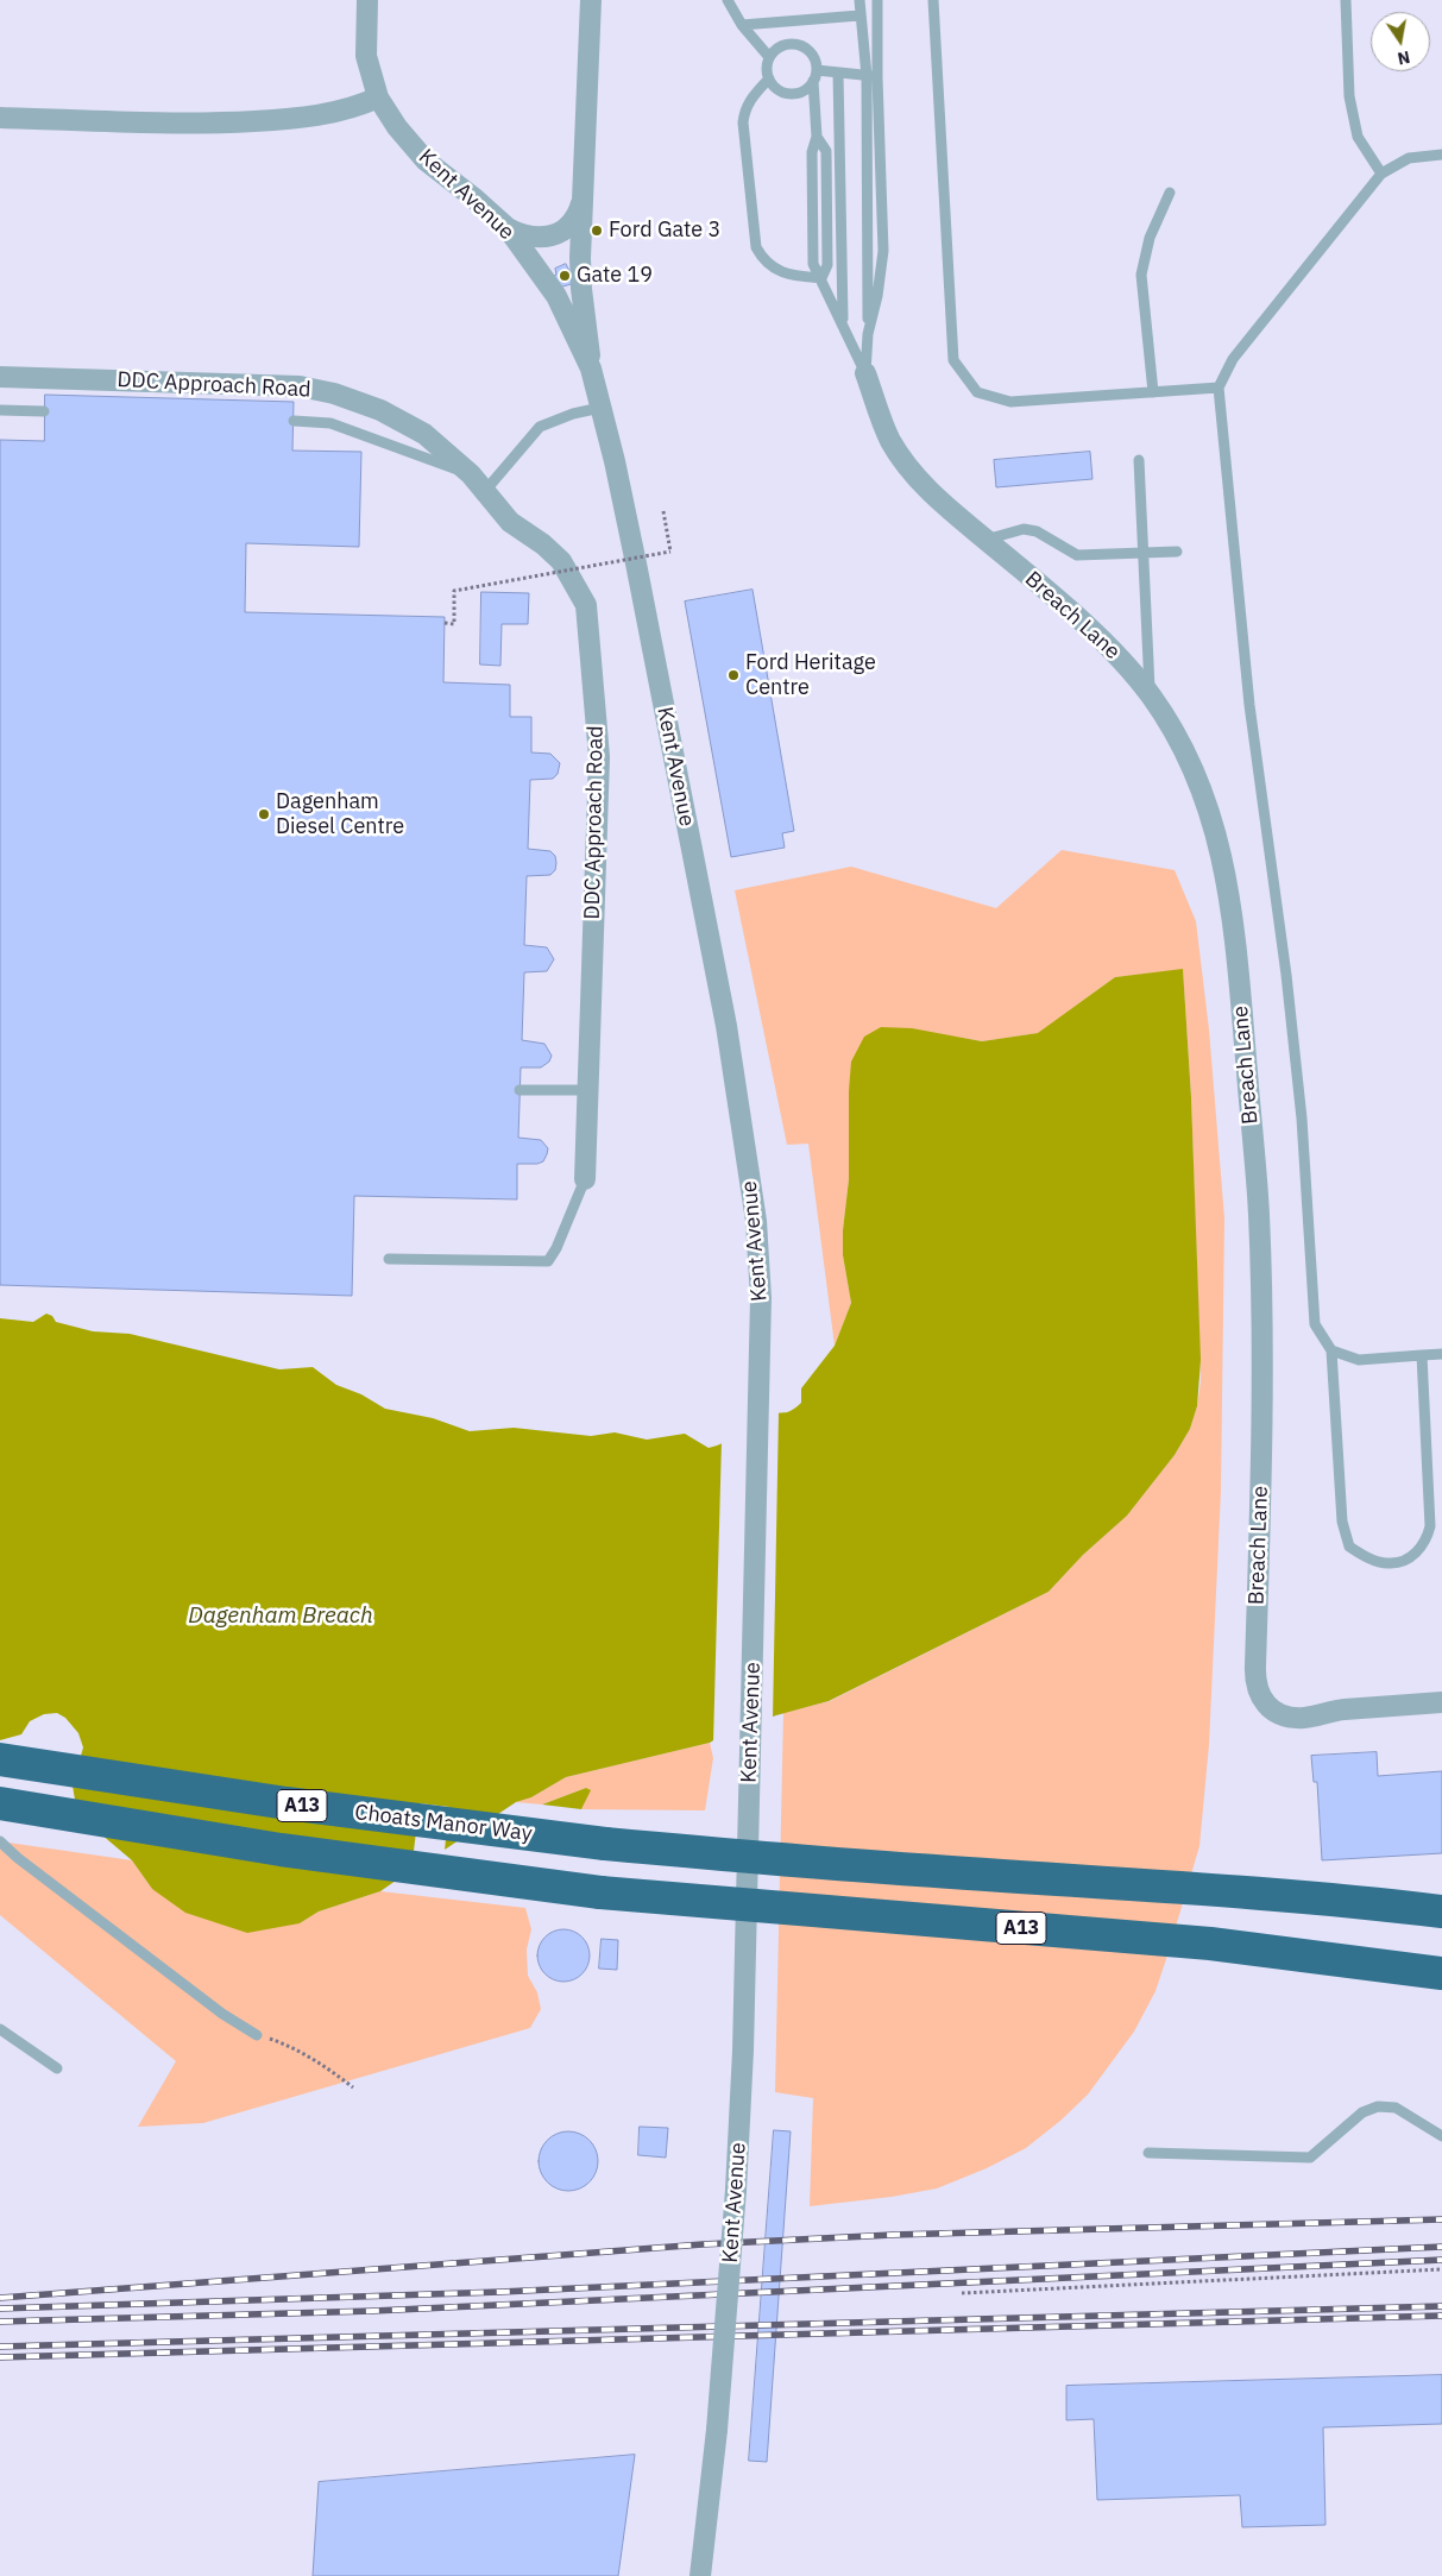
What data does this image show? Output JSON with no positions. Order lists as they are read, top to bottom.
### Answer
{
  "streets": {
    "highway": ["A13", "Choats Manor Way"],
    "street": ["Kent Avenue", "DDC Approach Road", "Breach Lane"]
  },
  "water": ["Dagenham Breach"],
  "places": [
    "Ford Gate 3",
    "Gate 19",
    "Ford Heritage Centre",
    "Dagenham Diesel Centre"
  ],
  "north": "bottom"
}
